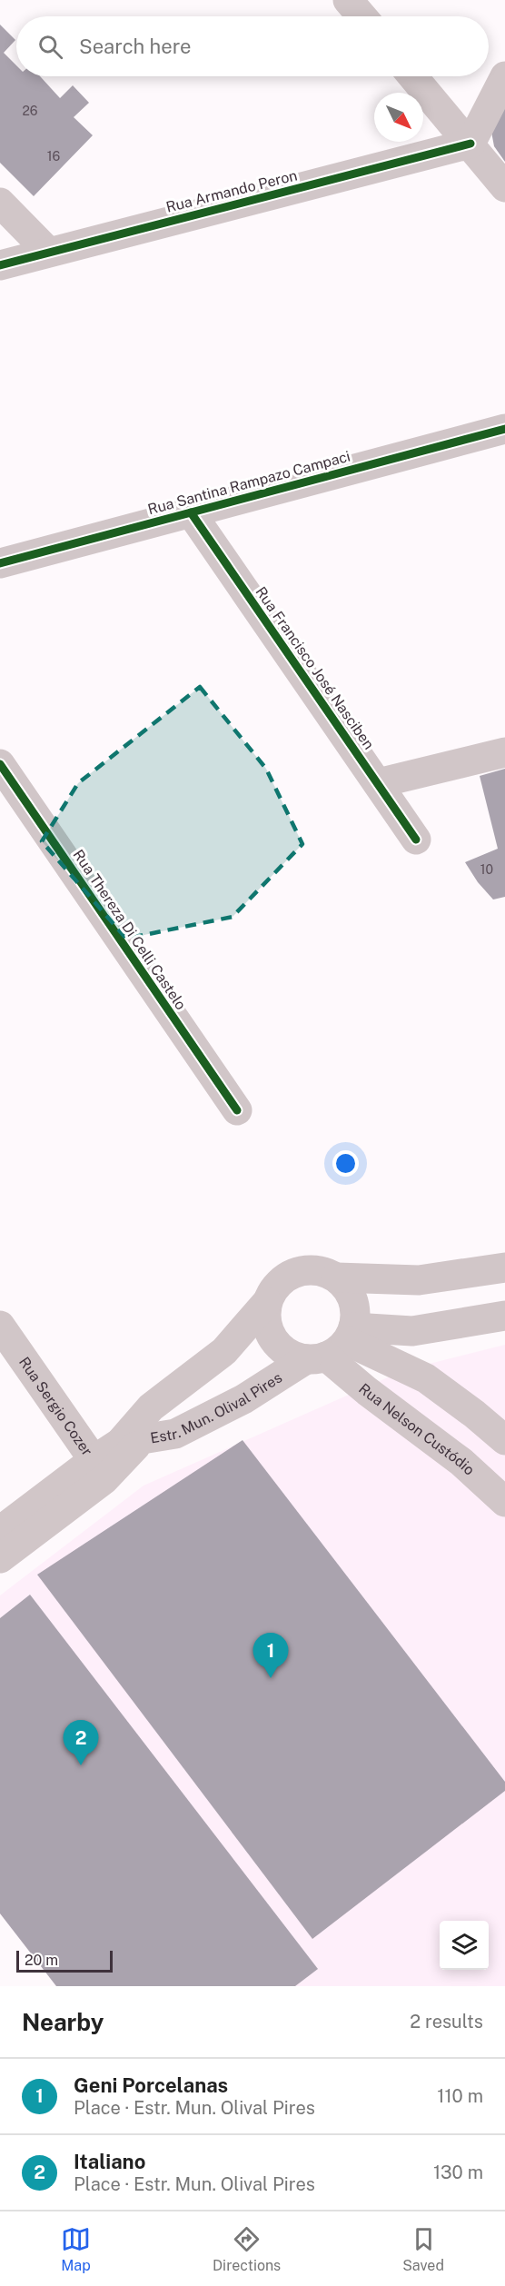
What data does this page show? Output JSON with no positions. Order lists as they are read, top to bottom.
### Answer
{
  "streets": {
    "street": [
      "Rua Armando Peron",
      "Rua Santina Rampazo Campaci",
      "Rua Francisco José Nasciben",
      "Rua Thereza Di Celli Castelo",
      "Estr. Mun. Olival Pires",
      "Rua Sergio Cozer",
      "Rua Nelson Custódio"
    ]
  },
  "crossings": [
    ["Rua Santina Rampazo Campaci", "Rua Francisco José Nasciben"],
    ["Estr. Mun. Olival Pires", "Rua Sergio Cozer"],
    ["Estr. Mun. Olival Pires", "Rua Nelson Custódio"]
  ],
  "house_numbers": ["26", "16", "10"],
  "scale_bar": "20 m",
  "north": "bottom right",
  "page": {
    "search": "Search here",
    "pins": ["1", "2"],
    "scale": "20 m",
    "heading": ["Nearby", "2 results"],
    "list": [
      {
        "mark": "1",
        "name": "Geni Porcelanas",
        "note": "Place · Estr. Mun. Olival Pires",
        "value": "110 m"
      },
      {
        "mark": "2",
        "name": "Italiano",
        "note": "Place · Estr. Mun. Olival Pires",
        "value": "130 m"
      }
    ],
    "nav": ["Map", "Directions", "Saved"]
  }
}
